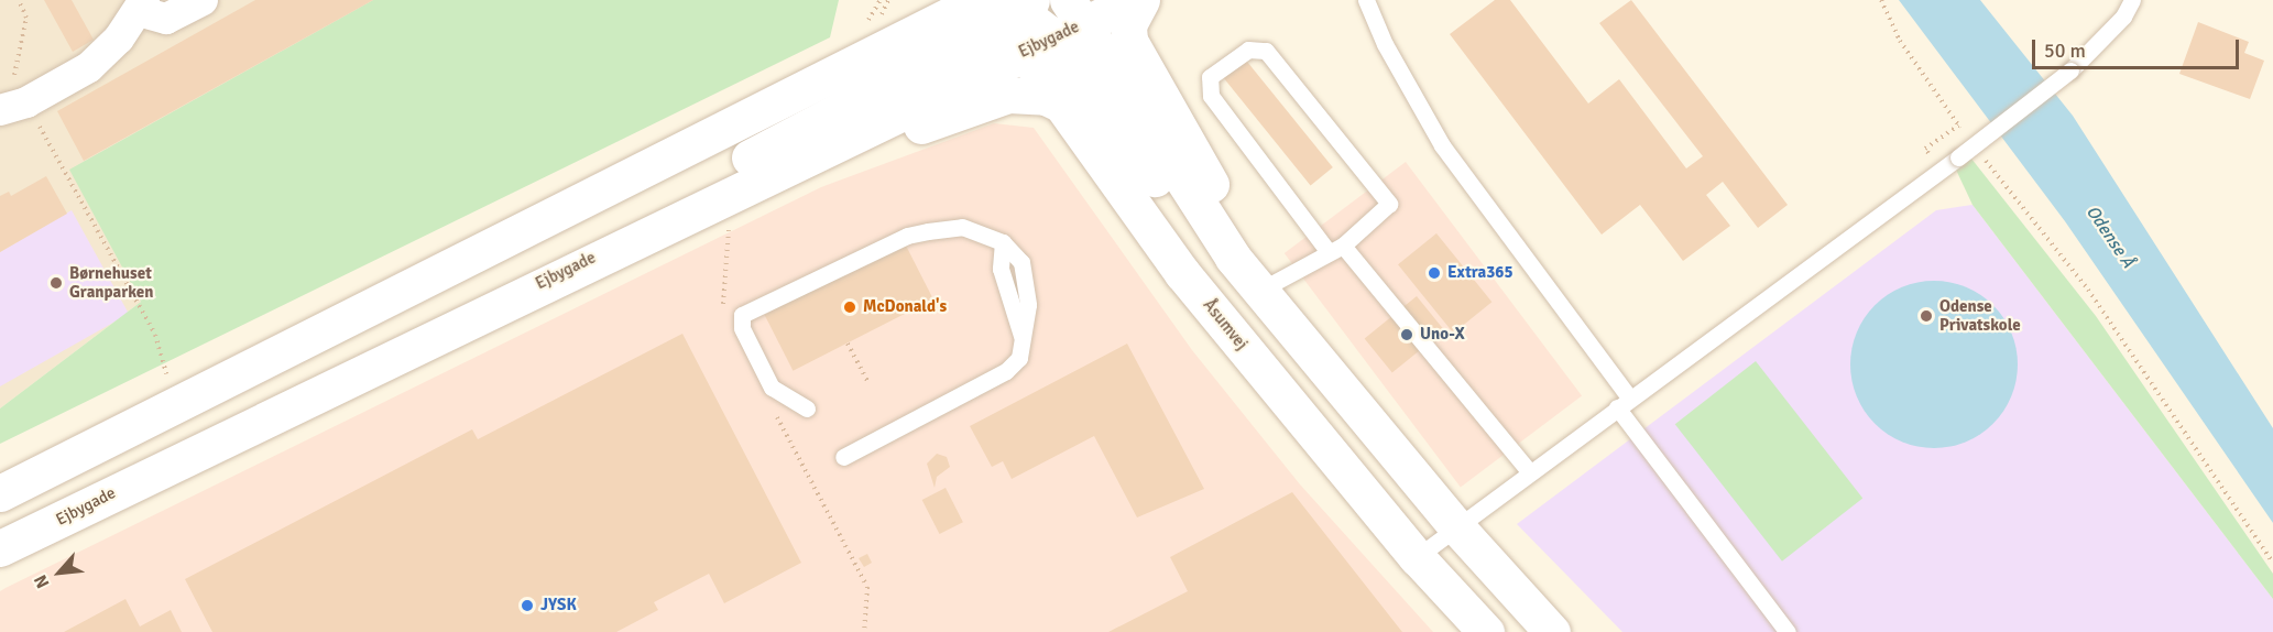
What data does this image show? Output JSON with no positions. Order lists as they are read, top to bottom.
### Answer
{
  "streets": {
    "main road": ["Ejbygade", "Åsumvej"]
  },
  "crossings": [
    ["Ejbygade", "Åsumvej"]
  ],
  "water": ["Odense Å"],
  "places": [
    "Extra365",
    "Børnehuset Granparken",
    "McDonald's",
    "Odense Privatskole",
    "Uno-X",
    "JYSK"
  ],
  "scale_bar": "50 m",
  "north": "bottom left"
}
